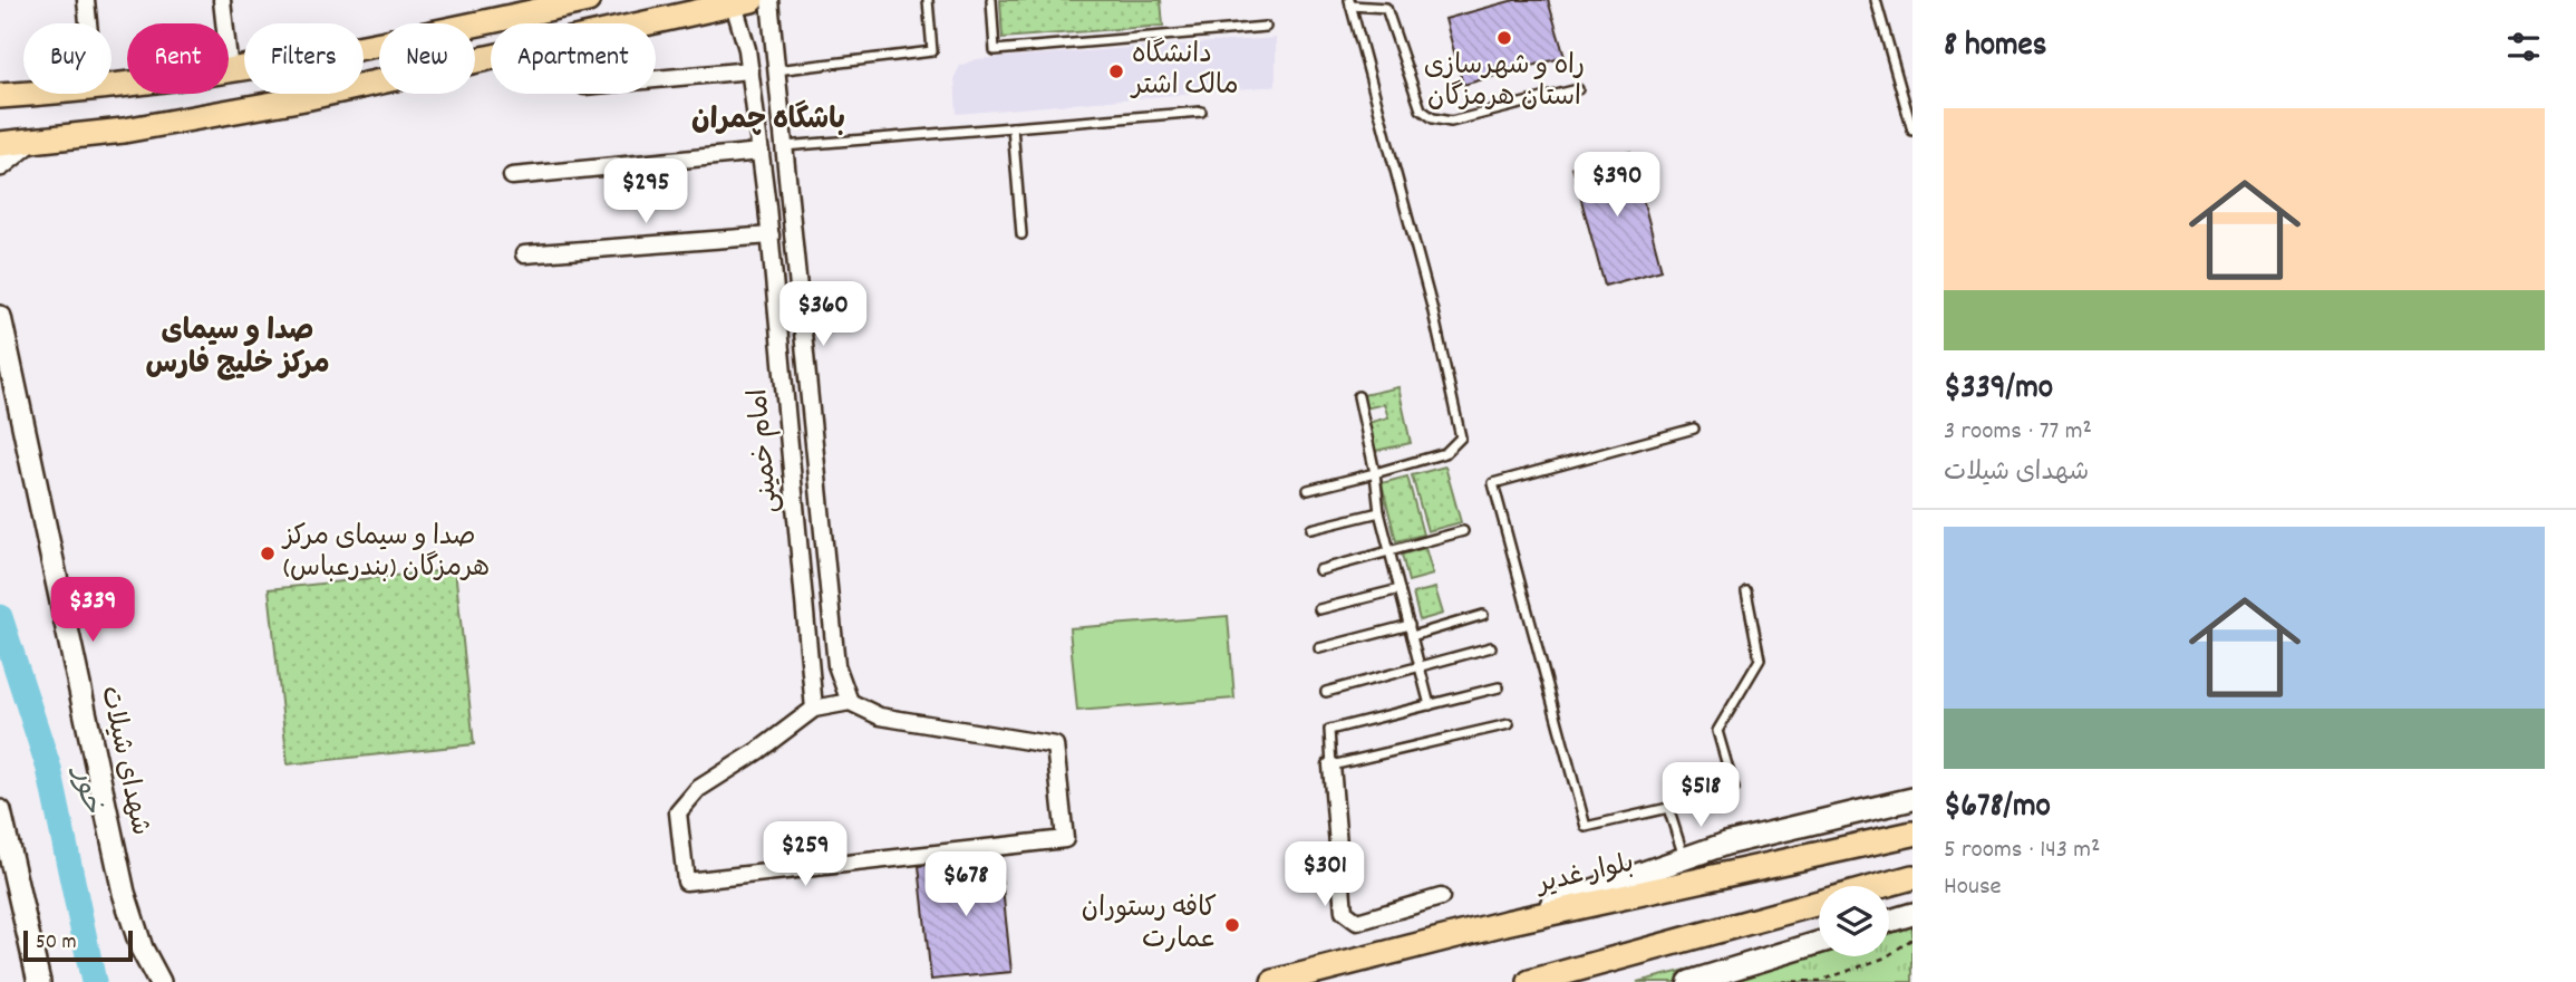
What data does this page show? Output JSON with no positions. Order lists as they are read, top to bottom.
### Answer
{
  "streets": {
    "main road": ["شهدای شیلات", "بلوار غدیر"],
    "street": ["امام خمینی"]
  },
  "districts": ["باشگاه چمران", "صدا و سیمای مرکز خلیج فارس"],
  "water": ["خور"],
  "places": [
    "راه و شهرسازی استان هرمزگان",
    "دانشگاه مالک اشتر",
    "صدا و سیمای مرکز هرمزگان (بندرعباس)",
    "کافه رستوران عمارت"
  ],
  "scale_bar": "50 m",
  "page": {
    "heading": "8 homes",
    "chip": [
      "Buy",
      "Rent",
      "Filters",
      "New",
      "Apartment"
    ],
    "list": [
      {
        "name": "$339/mo",
        "note": "3 rooms · 77 m² · شهدای شیلات"
      },
      {
        "name": "$678/mo",
        "note": "5 rooms · 143 m² · House"
      }
    ],
    "price": [
      "$390",
      "$295",
      "$360",
      "$339",
      "$518",
      "$259",
      "$301",
      "$678"
    ],
    "scale": "50 m"
  }
}
